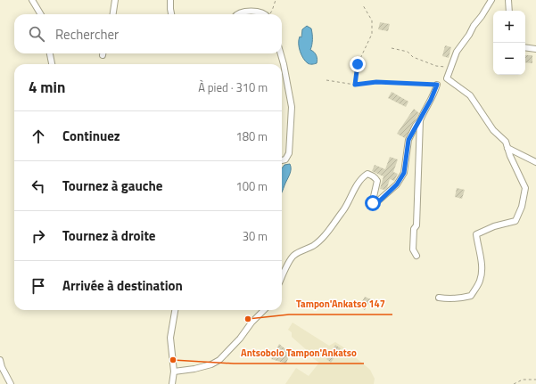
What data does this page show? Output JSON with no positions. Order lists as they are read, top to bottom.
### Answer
{
  "places": ["Tampon'Ankatso 147", "Antsobolo Tampon'Ankatso"],
  "page": {
    "map_buttons": ["+", "−"],
    "search": "Rechercher",
    "heading": ["4 min", "À pied · 310 m"],
    "list": [
      ["Continuez", "180 m"],
      ["Tournez à gauche", "100 m"],
      ["Tournez à droite", "30 m"],
      "Arrivée à destination"
    ]
  }
}
